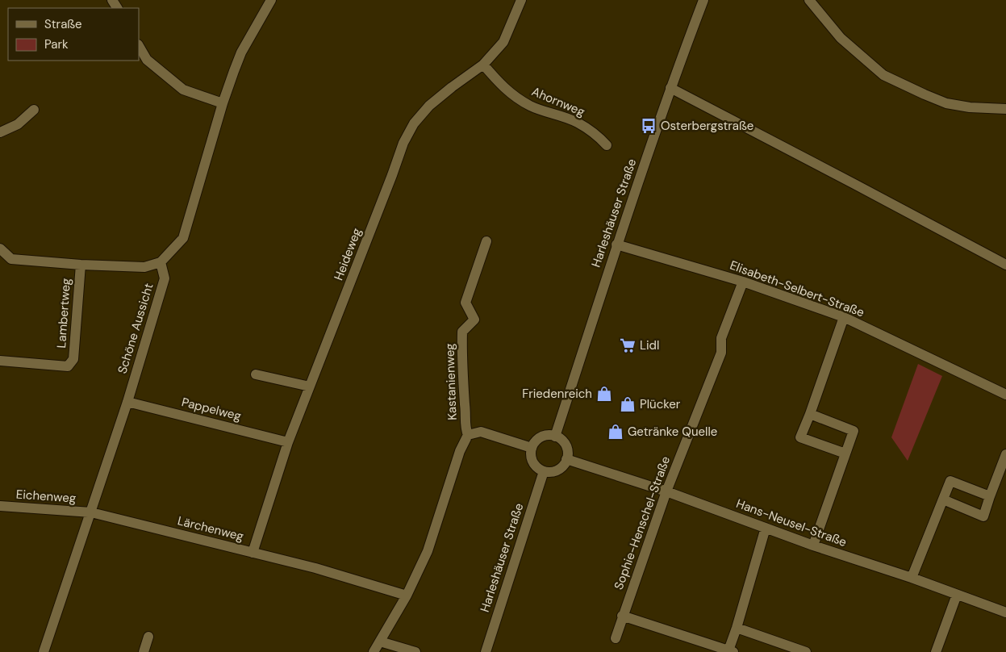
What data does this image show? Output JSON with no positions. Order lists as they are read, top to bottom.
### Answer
{
  "streets": {
    "street": [
      "Ahornweg",
      "Harleshäuser Straße",
      "Heideweg",
      "Elisabeth-Selbert-Straße",
      "Lambertweg",
      "Schöne Aussicht",
      "Kastanienweg",
      "Pappelweg",
      "Eichenweg",
      "Sophie-Henschel-Straße",
      "Hans-Neusel-Straße",
      "Lärchenweg"
    ]
  },
  "crossings": [
    ["Ahornweg", "Heideweg"],
    ["Harleshäuser Straße", "Elisabeth-Selbert-Straße"],
    ["Harleshäuser Straße", "Kastanienweg"],
    ["Harleshäuser Straße", "Hans-Neusel-Straße"],
    ["Heideweg", "Pappelweg"],
    ["Heideweg", "Lärchenweg"],
    ["Elisabeth-Selbert-Straße", "Sophie-Henschel-Straße"],
    ["Schöne Aussicht", "Pappelweg"],
    ["Schöne Aussicht", "Eichenweg"],
    ["Schöne Aussicht", "Lärchenweg"],
    ["Kastanienweg", "Hans-Neusel-Straße"],
    ["Kastanienweg", "Lärchenweg"],
    ["Eichenweg", "Lärchenweg"],
    ["Sophie-Henschel-Straße", "Hans-Neusel-Straße"]
  ],
  "places": {
    "bus stop": ["Osterbergstraße"],
    "supermarket": ["Lidl"],
    "shop": ["Friedenreich", "Plücker", "Getränke Quelle"]
  },
  "legend": ["Straße", "Park"]
}
